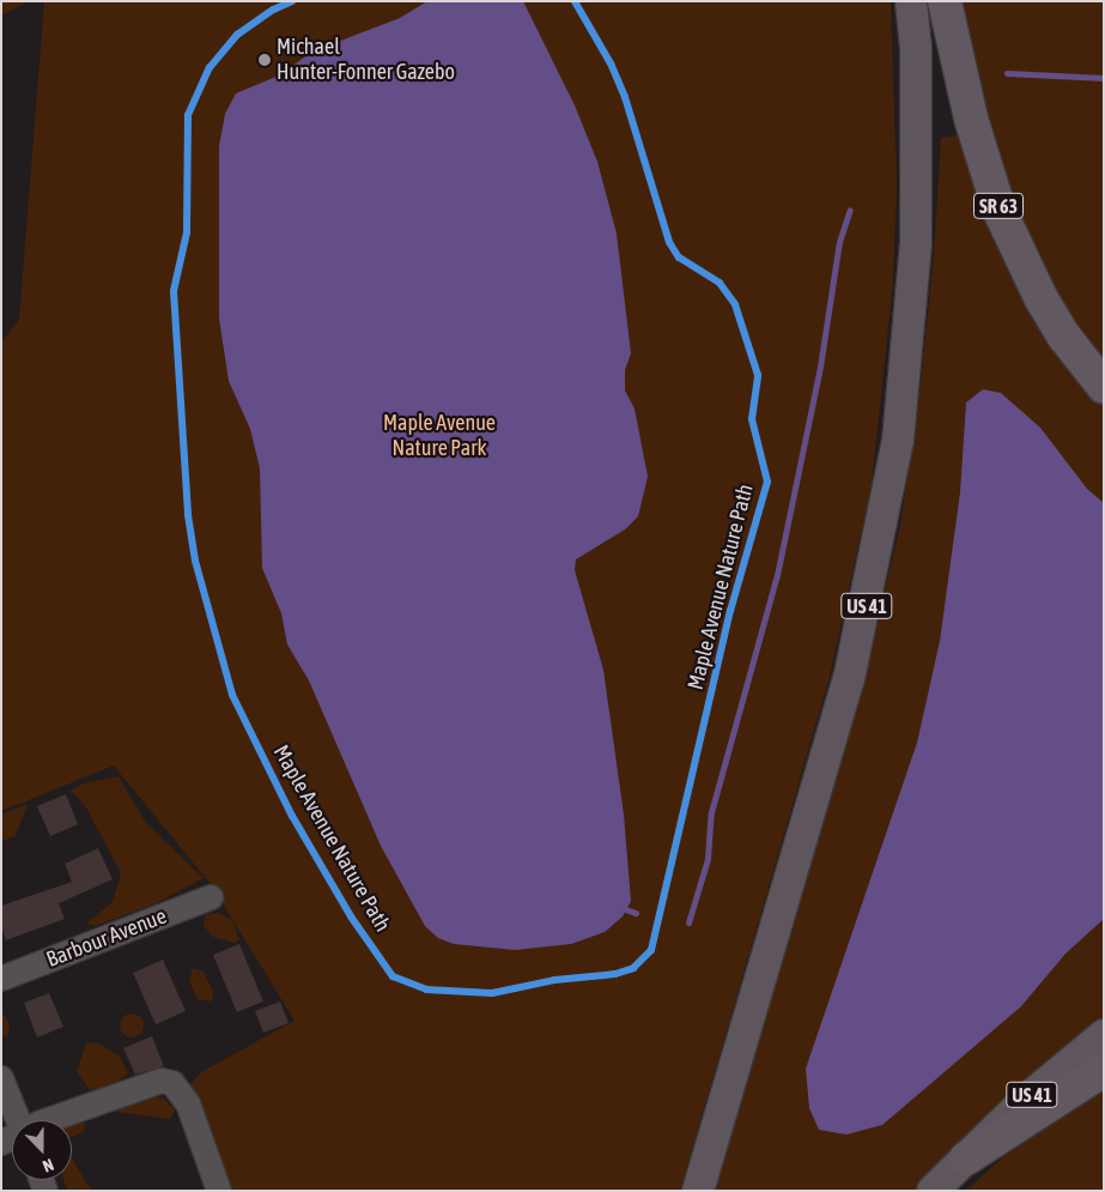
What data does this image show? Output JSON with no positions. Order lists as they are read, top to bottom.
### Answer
{
  "streets": {
    "highway": ["SR 63"],
    "main road": ["US 41"],
    "street": ["Barbour Avenue"],
    "cycle path": ["Maple Avenue Nature Path"]
  },
  "parks": ["Maple Avenue Nature Park"],
  "places": ["Michael Hunter-Fonner Gazebo"],
  "north": "bottom"
}
